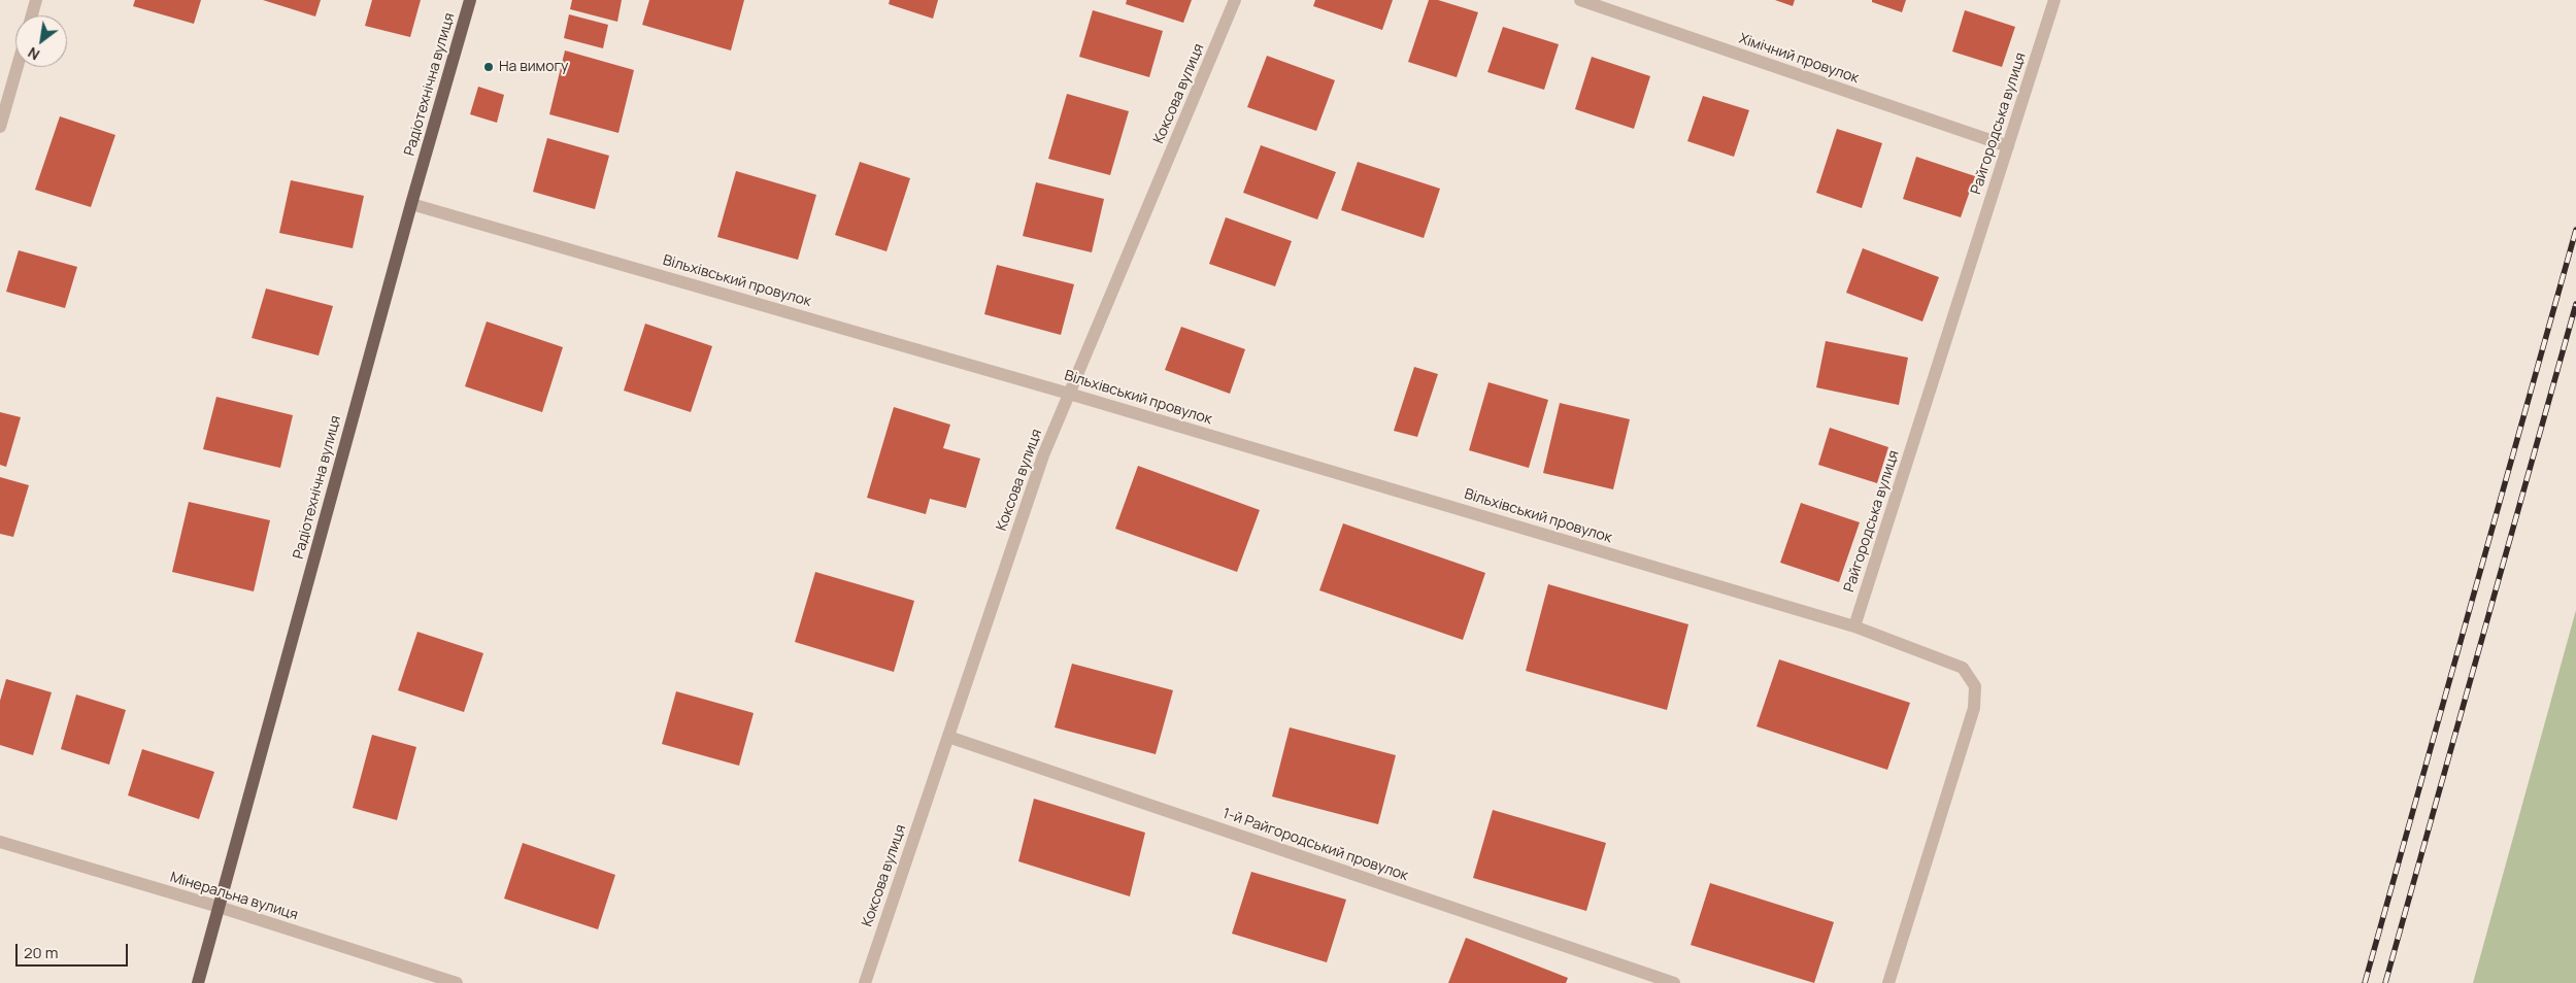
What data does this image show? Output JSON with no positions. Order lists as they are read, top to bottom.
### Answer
{
  "streets": {
    "main road": ["Радіотехнічна вулиця"],
    "street": [
      "Хімічний провулок",
      "Коксова вулиця",
      "Райгородська вулиця",
      "Вільхівський провулок",
      "1-й Райгородський провулок",
      "Мінеральна вулиця"
    ]
  },
  "crossings": [
    ["Хімічний провулок", "Райгородська вулиця"],
    ["Радіотехнічна вулиця", "Вільхівський провулок"],
    ["Радіотехнічна вулиця", "Мінеральна вулиця"],
    ["Коксова вулиця", "Вільхівський провулок"],
    ["Коксова вулиця", "1-й Райгородський провулок"],
    ["Райгородська вулиця", "Вільхівський провулок"]
  ],
  "places": ["На вимогу"],
  "scale_bar": "20 m",
  "north": "bottom left"
}
